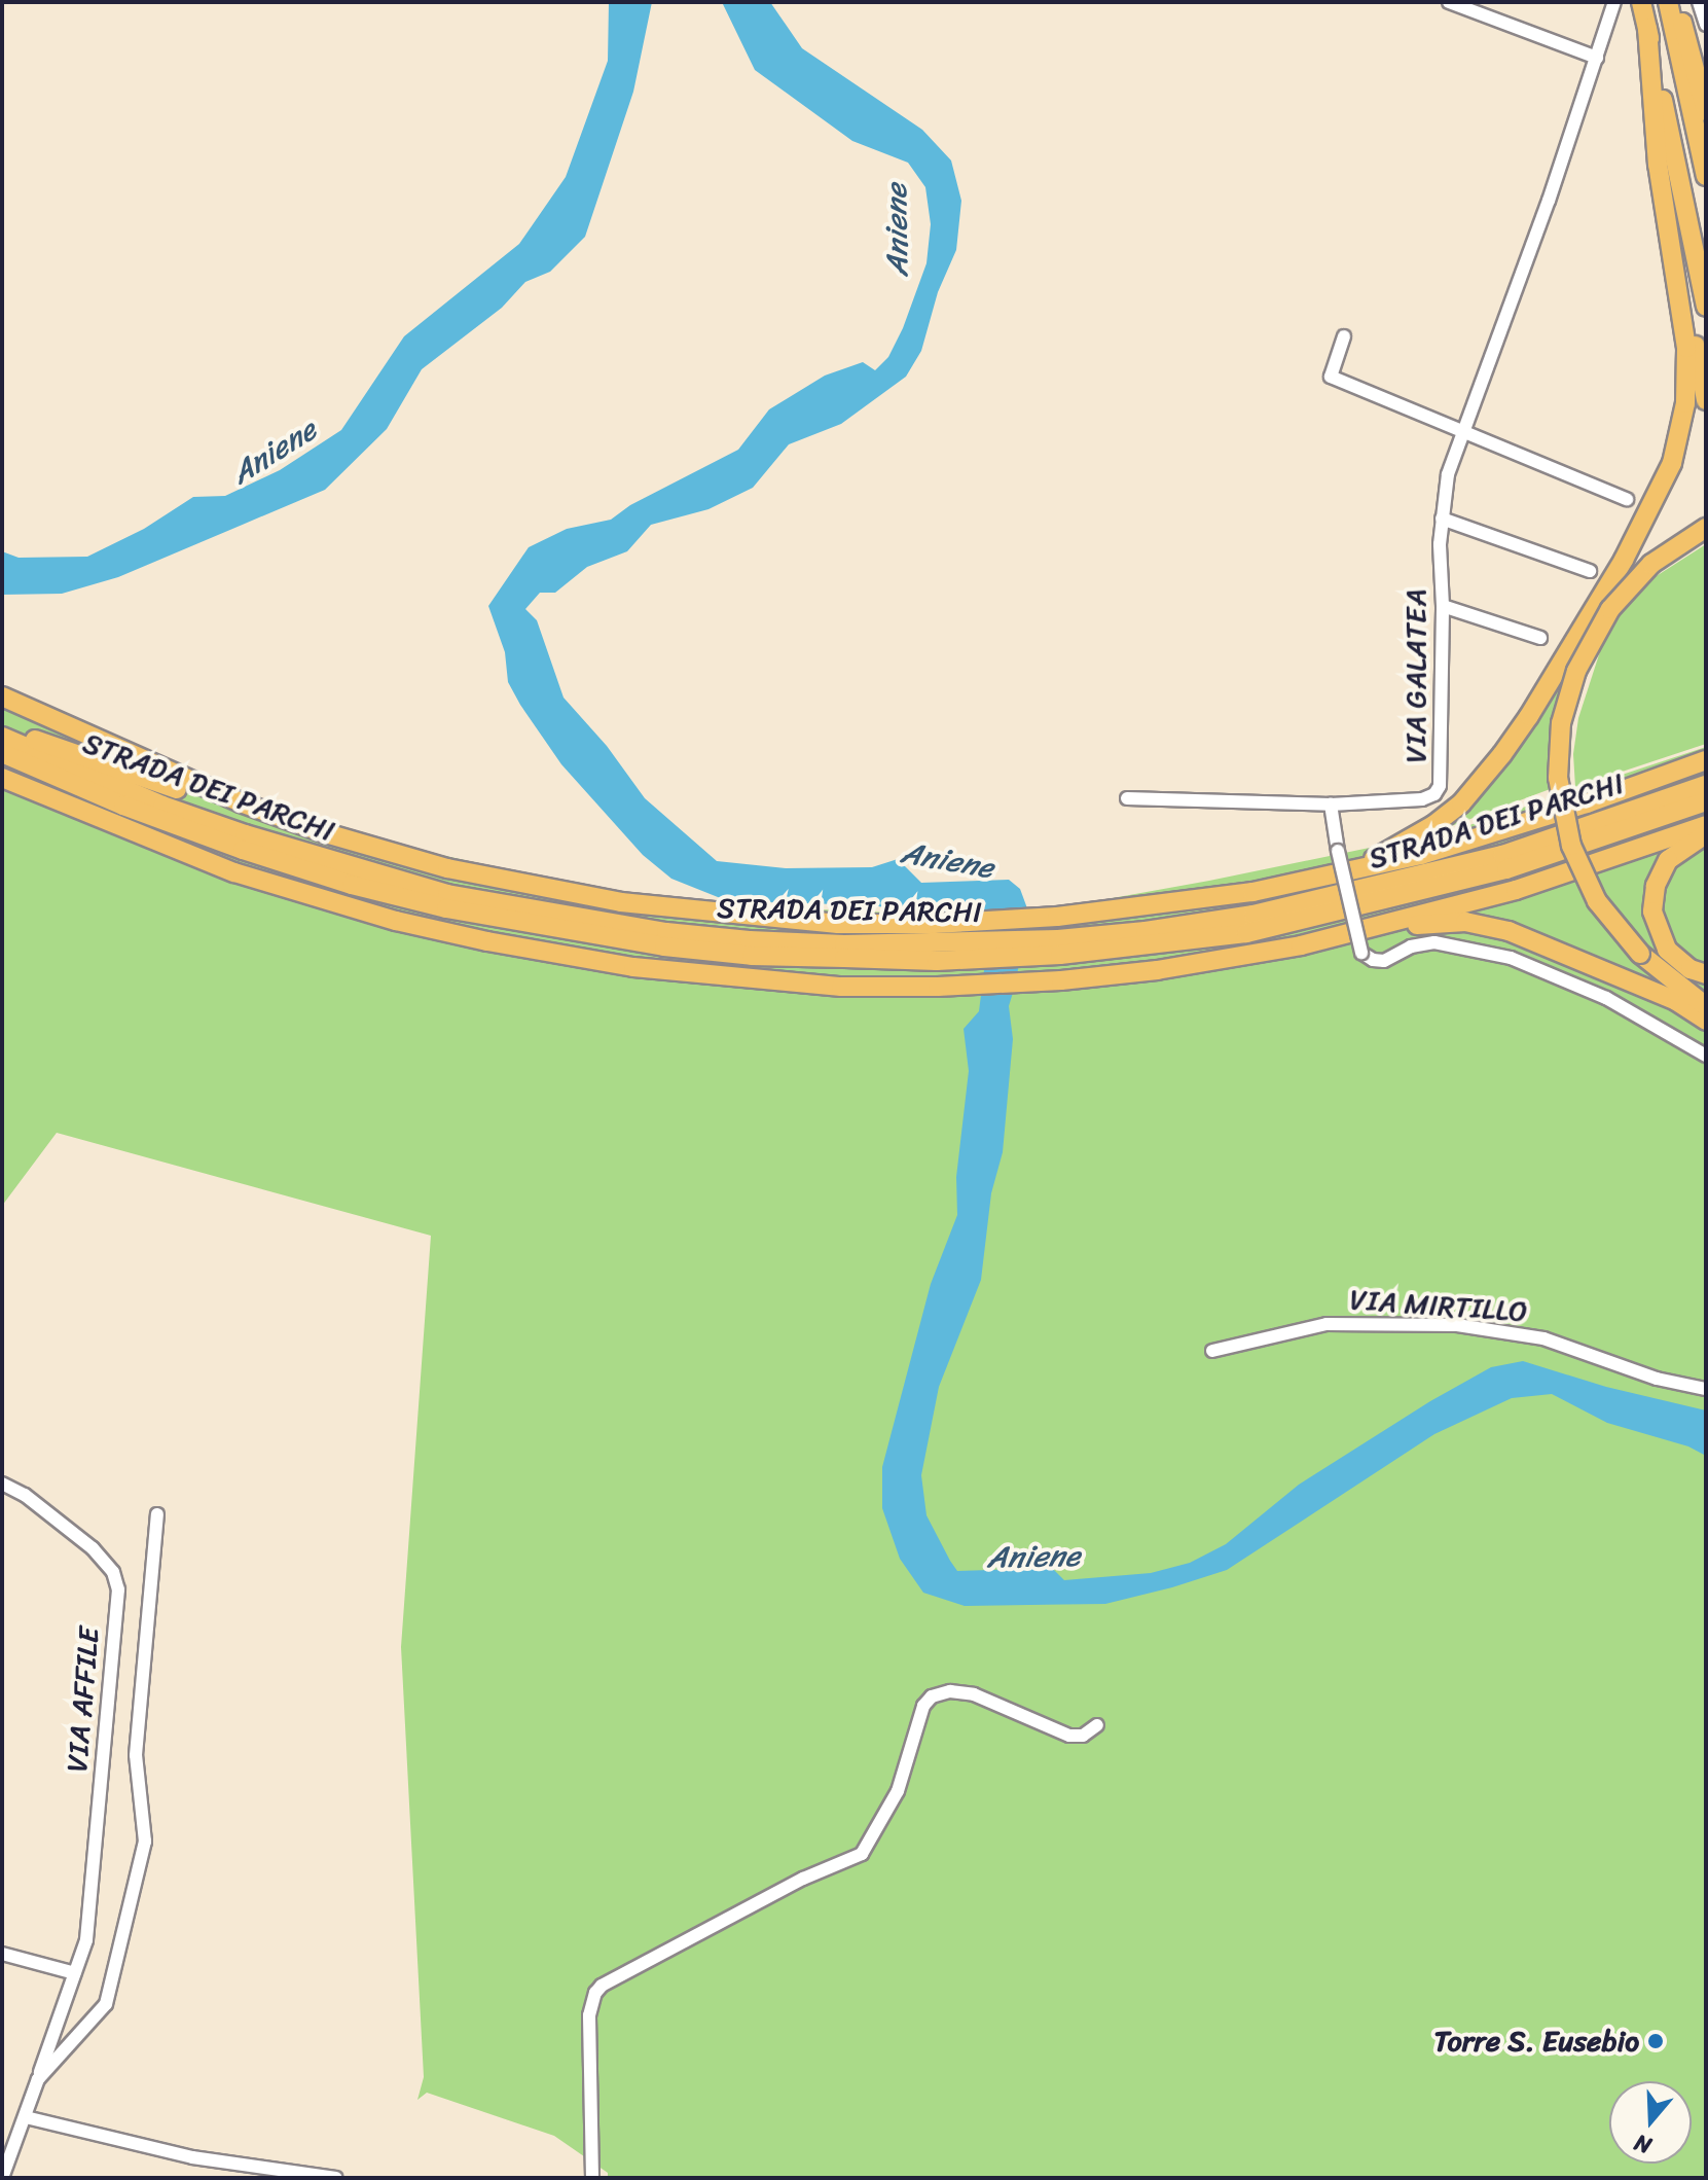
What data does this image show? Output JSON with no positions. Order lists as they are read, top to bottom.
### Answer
{
  "streets": {
    "highway": ["STRADA DEI PARCHI"],
    "street": ["VIA GALATEA", "VIA MIRTILLO", "VIA AFFILE"]
  },
  "water": ["Aniene"],
  "places": ["Torre S. Eusebio"],
  "north": "bottom"
}
